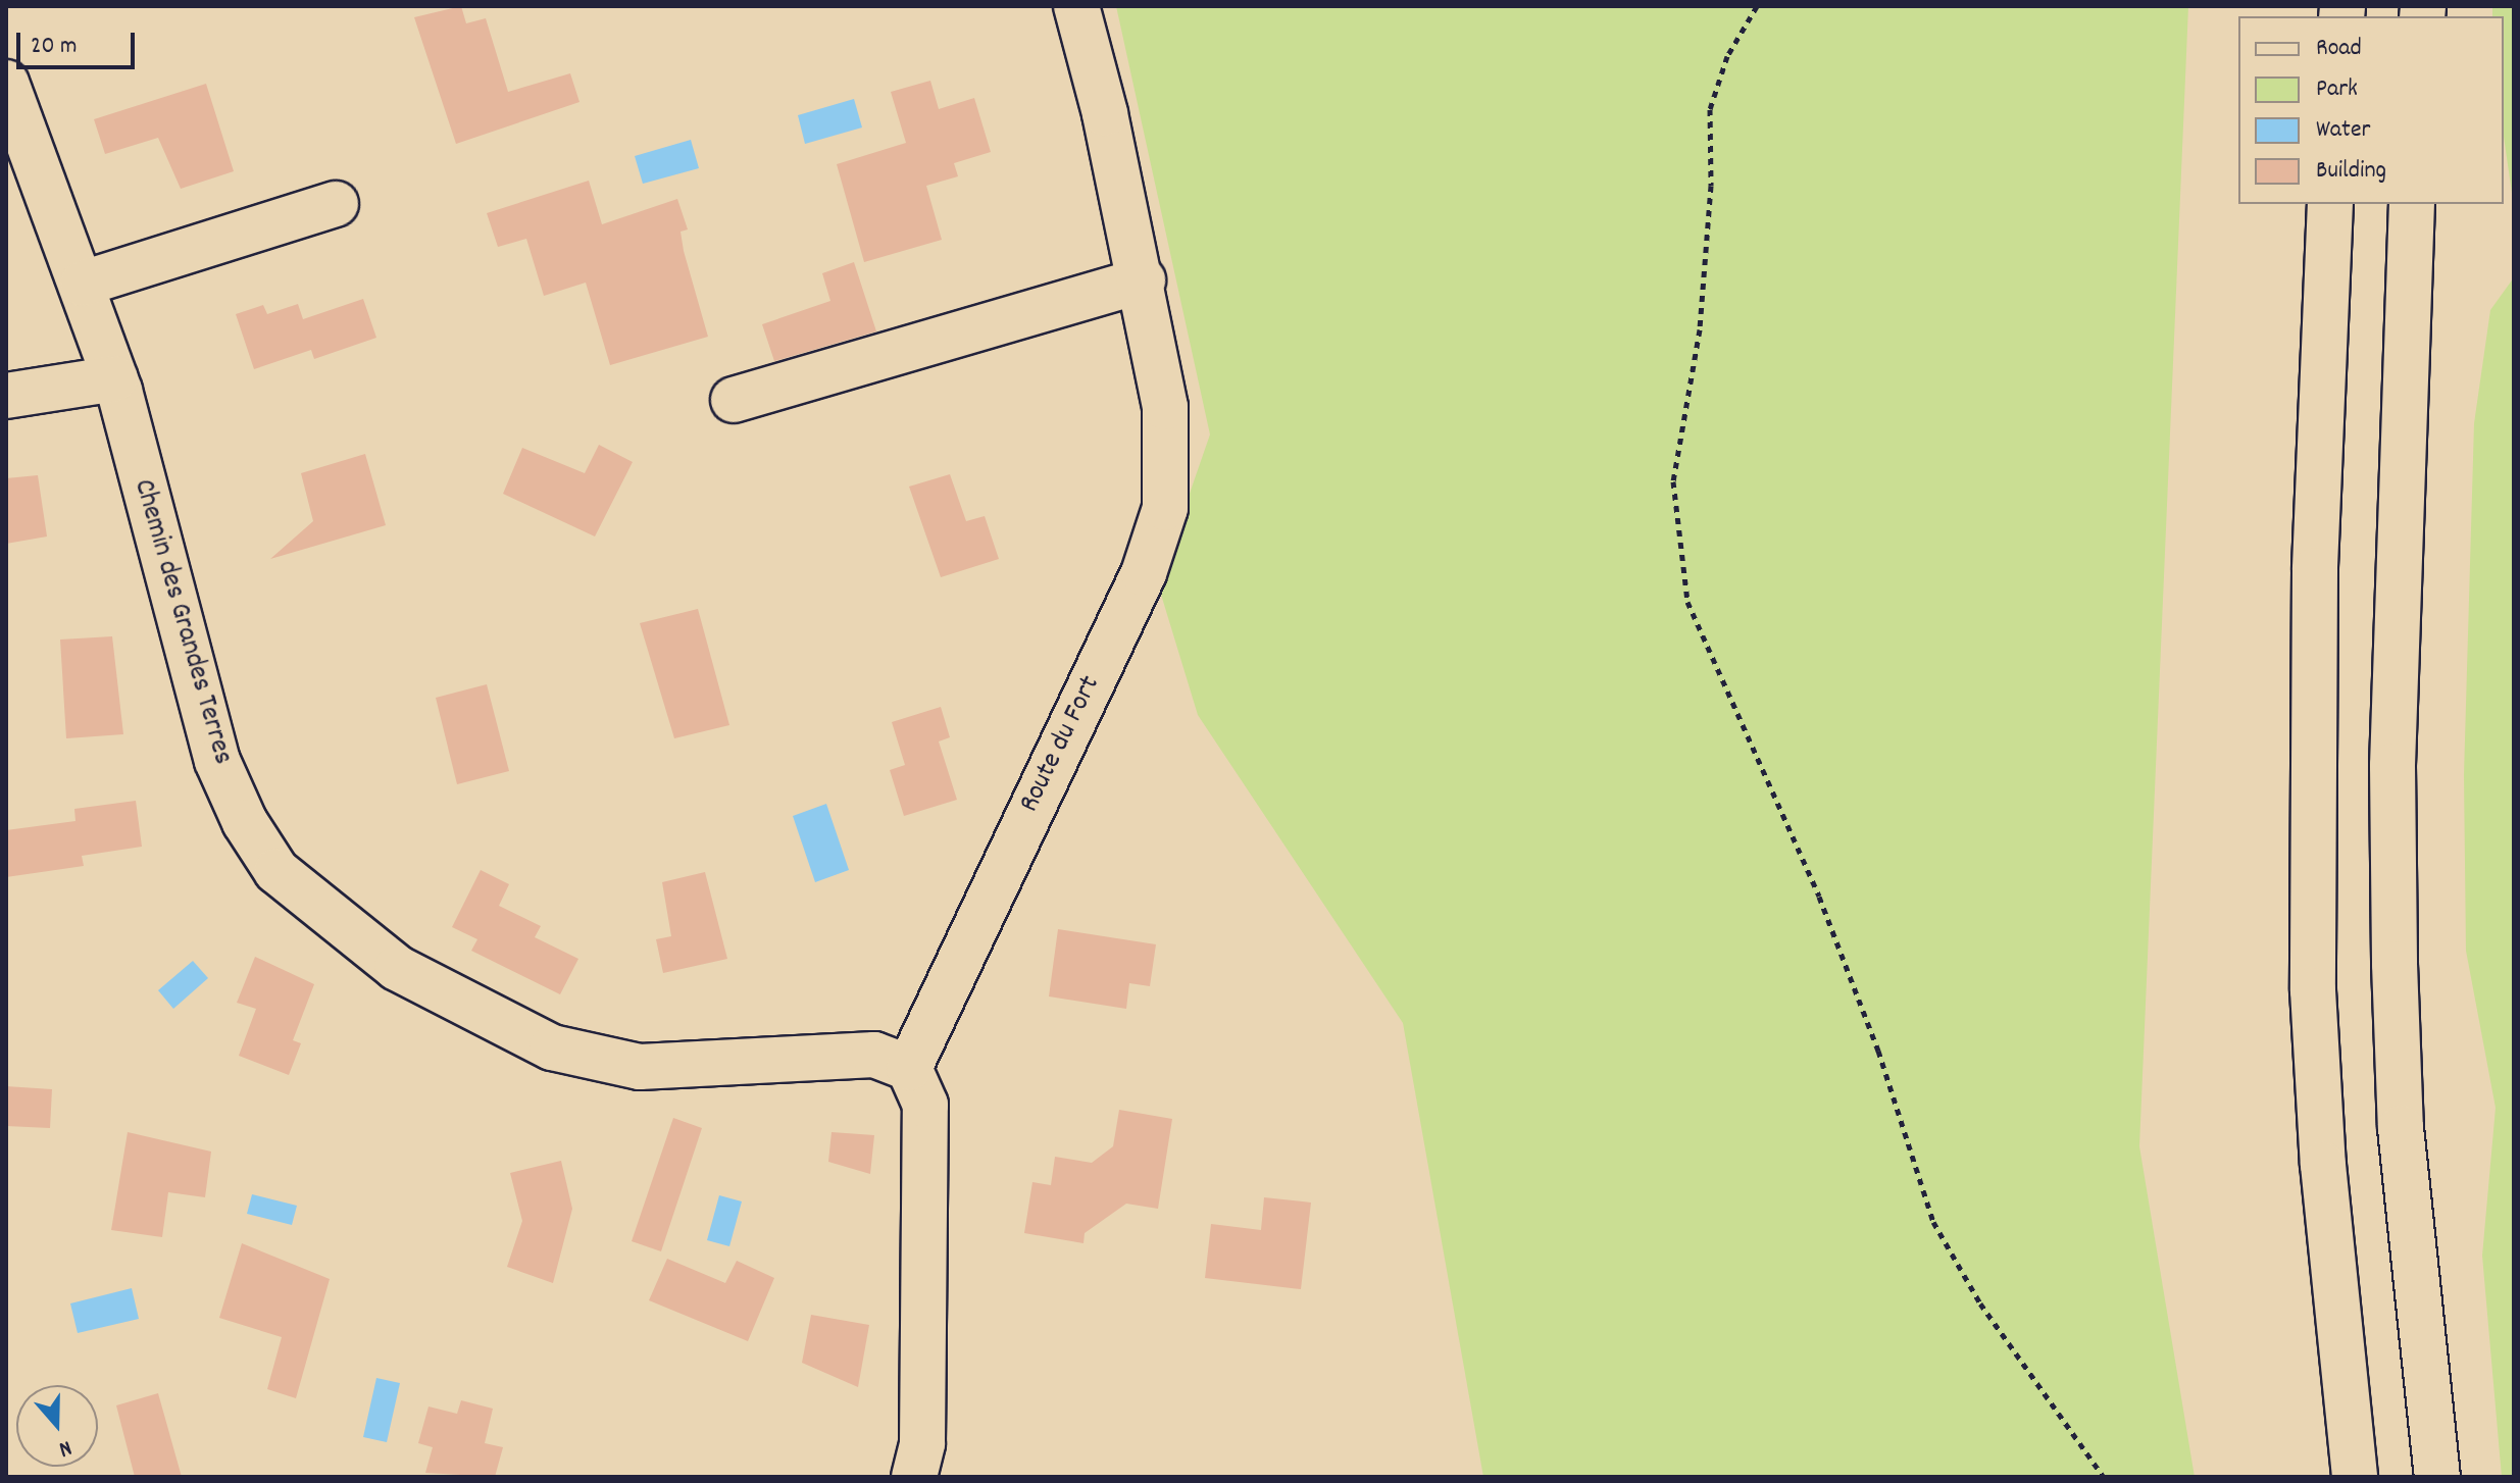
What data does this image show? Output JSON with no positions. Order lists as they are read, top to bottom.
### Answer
{
  "streets": {
    "main road": ["Chemin des Grandes Terres", "Route du Fort"]
  },
  "crossings": [
    ["Chemin des Grandes Terres", "Route du Fort"]
  ],
  "legend": [
    "Road",
    "Park",
    "Water",
    "Building"
  ],
  "scale_bar": "20 m",
  "north": "bottom"
}
